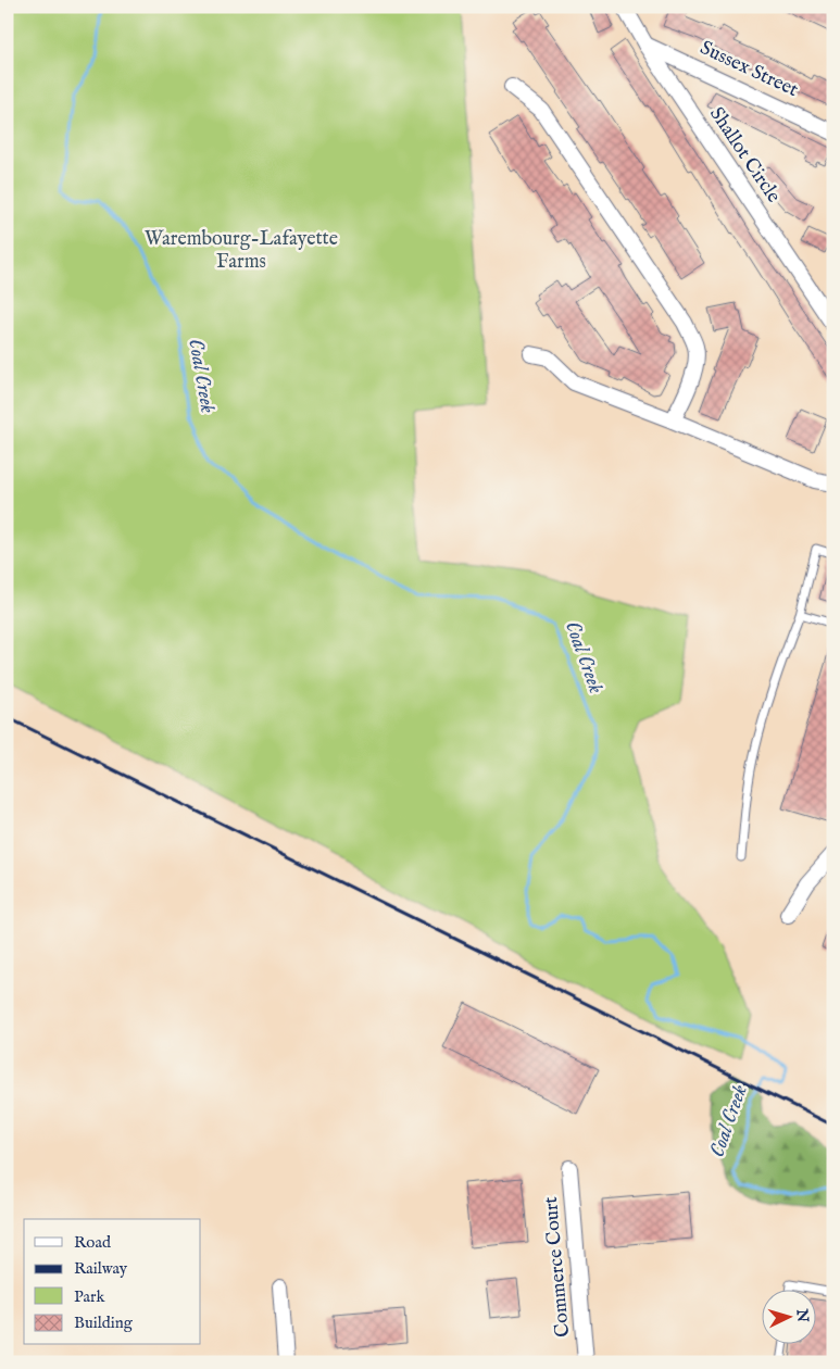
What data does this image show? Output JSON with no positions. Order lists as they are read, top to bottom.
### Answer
{
  "streets": {
    "street": ["Sussex Street", "Shallot Circle", "Commerce Court"]
  },
  "crossings": [
    ["Sussex Street", "Shallot Circle"]
  ],
  "water": ["Coal Creek"],
  "parks": ["Warembourg-Lafayette Farms"],
  "legend": [
    "Road",
    "Railway",
    "Park",
    "Building"
  ],
  "north": "right"
}
